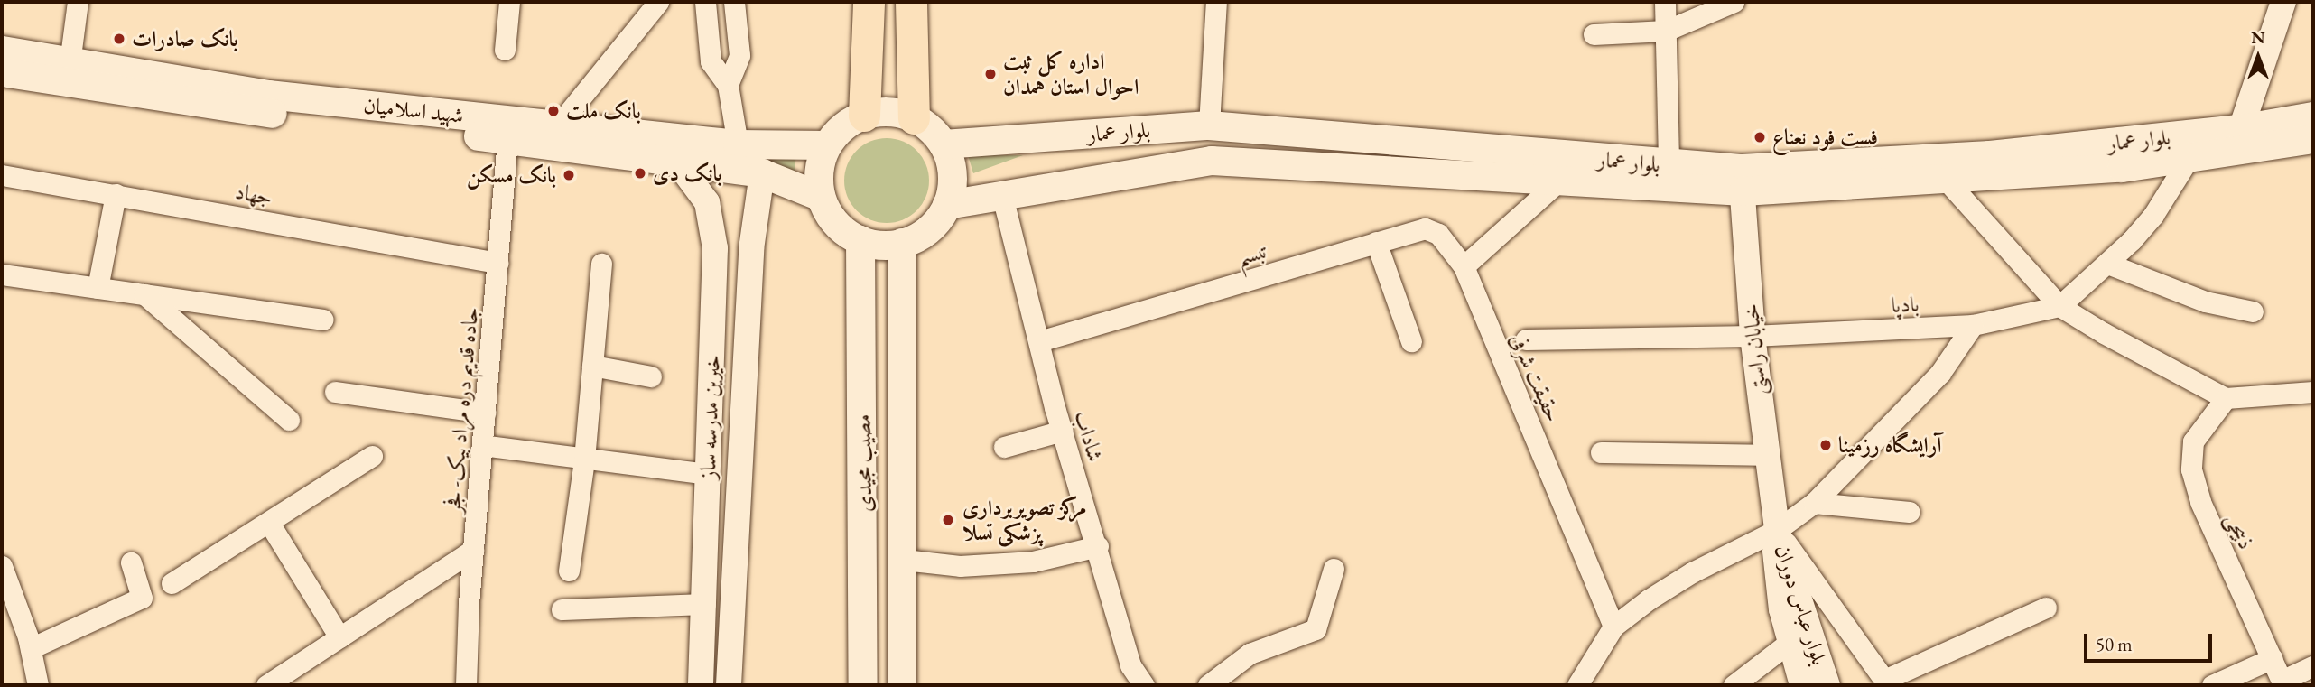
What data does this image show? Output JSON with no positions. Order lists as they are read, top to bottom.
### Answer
{
  "streets": {
    "main road": ["شهید اسلامیان", "بلوار عمار", "مصیب مجیدی"],
    "street": [
      "جهاد",
      "تبسم",
      "بادپا",
      "خیابان راستی",
      "حقیقت شرفی",
      "جاده قدیم دره مراد بیک- فجر",
      "خیرین مدرسه ساز",
      "شاداب",
      "ذبیحی",
      "بلوار عباس دوران"
    ]
  },
  "crossings": [
    ["شهید اسلامیان", "بلوار عمار"],
    ["شهید اسلامیان", "جاده قدیم دره مراد بیک- فجر"],
    ["شهید اسلامیان", "خیرین مدرسه ساز"],
    ["شهید اسلامیان", "مصیب مجیدی"],
    ["بلوار عمار", "خیابان راستی"],
    ["بلوار عمار", "شاداب"],
    ["بلوار عمار", "مصیب مجیدی"],
    ["جهاد", "جاده قدیم دره مراد بیک- فجر"],
    ["تبسم", "حقیقت شرفی"],
    ["تبسم", "شاداب"],
    ["بادپا", "خیابان راستی"],
    ["خیابان راستی", "بلوار عباس دوران"]
  ],
  "places": [
    "بانک صادرات",
    "اداره کل ثبت احوال استان همدان",
    "بانک ملت",
    "فست فود نعناع",
    "بانک دی",
    "بانک مسکن",
    "آرایشگاه رزمینا",
    "مرکز تصویربرداری پزشکی تسلا"
  ],
  "scale_bar": "50 m",
  "north": "top"
}
